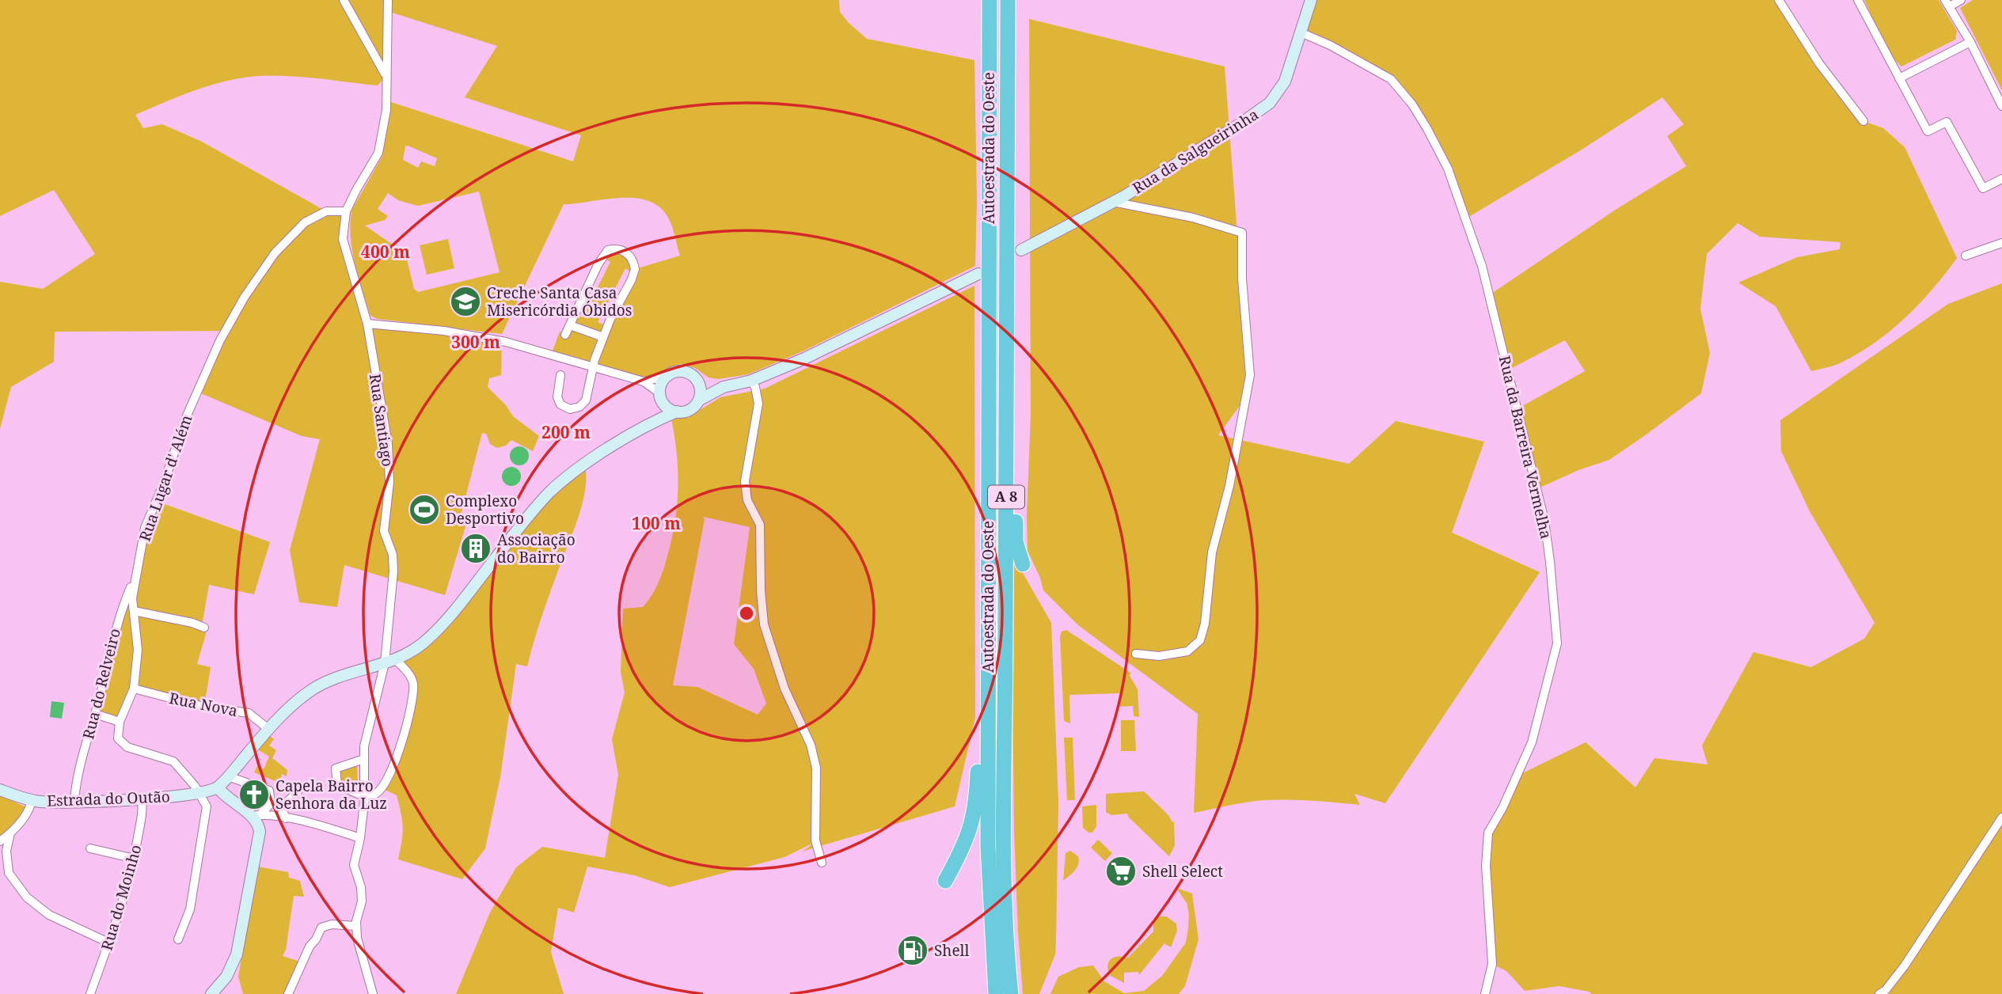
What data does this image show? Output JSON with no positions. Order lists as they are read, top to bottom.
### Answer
{
  "streets": {
    "highway": ["Autoestrada do Oeste", "A 8"],
    "street": [
      "Rua da Salgueirinha",
      "Rua Santiago",
      "Rua da Barreira Vermelha",
      "Rua Lugar d' Além",
      "Rua do Relveiro",
      "Rua Nova",
      "Estrada do Outão",
      "Rua do Moinho"
    ]
  },
  "crossings": [
    ["Rua da Salgueirinha", "Rua da Barreira Vermelha"],
    ["Rua Santiago", "Rua Lugar d' Além"],
    ["Rua Lugar d' Além", "Rua do Relveiro"],
    ["Rua Lugar d' Além", "Rua Nova"],
    ["Rua do Relveiro", "Estrada do Outão"],
    ["Estrada do Outão", "Rua do Moinho"]
  ],
  "places": {
    "school or university": ["Creche Santa Casa Misericórdia Óbidos"],
    "sports": ["Complexo Desportivo"],
    "building": ["Associação do Bairro"],
    "church": ["Capela Bairro Senhora da Luz"],
    "supermarket": ["Shell Select"],
    "fuel station": ["Shell"]
  },
  "rings": [
    "400 m",
    "300 m",
    "200 m",
    "100 m"
  ]
}
